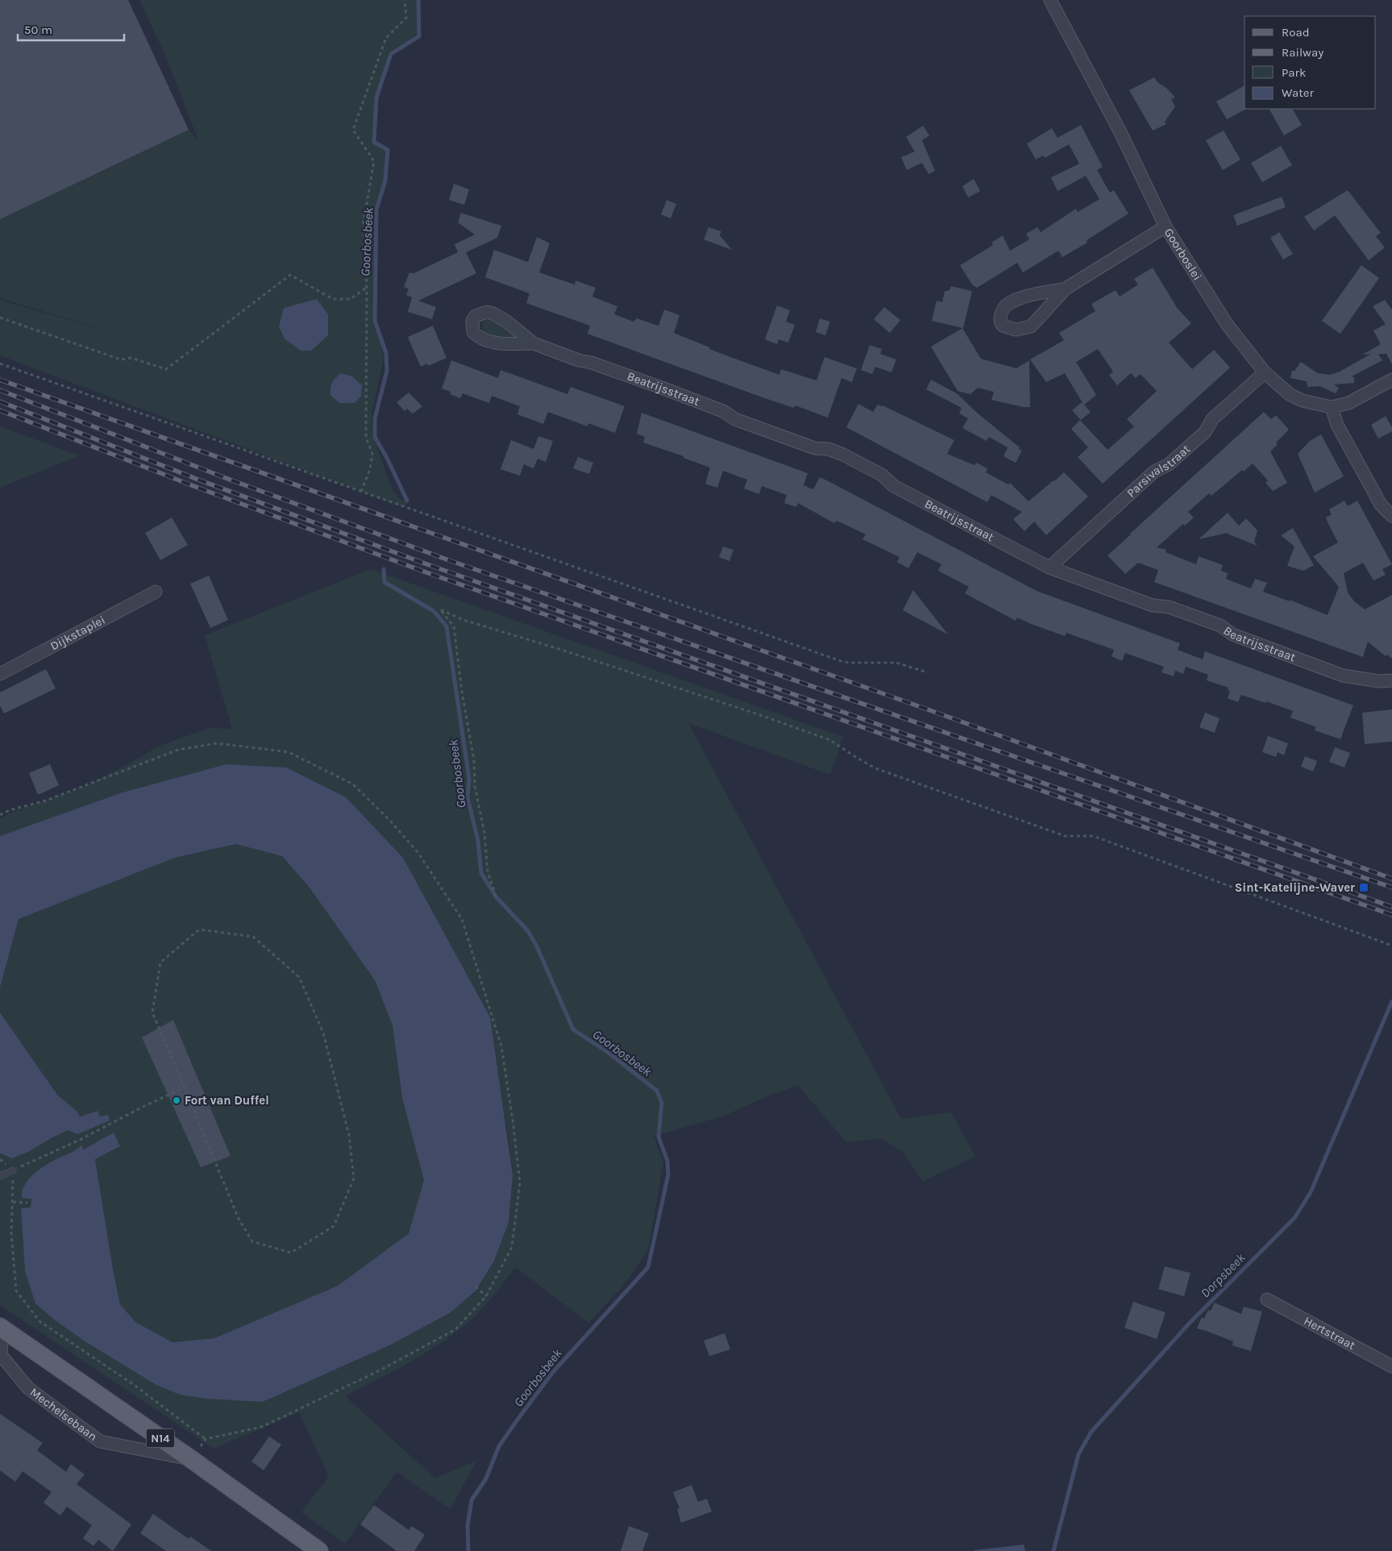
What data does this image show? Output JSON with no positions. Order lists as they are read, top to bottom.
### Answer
{
  "streets": {
    "main road": ["Mechelsebaan", "N14"],
    "street": [
      "Goorboslei",
      "Beatrijsstraat",
      "Parsivalstraat",
      "Dijkstaplei",
      "Hertstraat"
    ]
  },
  "crossings": [
    ["Goorboslei", "Parsivalstraat"],
    ["Beatrijsstraat", "Parsivalstraat"]
  ],
  "water": ["Goorbosbeek", "Dorpsbeek"],
  "places": {
    "transit": ["Sint-Katelijne-Waver"],
    "other": ["Fort van Duffel"]
  },
  "legend": [
    "Road",
    "Railway",
    "Park",
    "Water"
  ],
  "scale_bar": "50 m"
}
